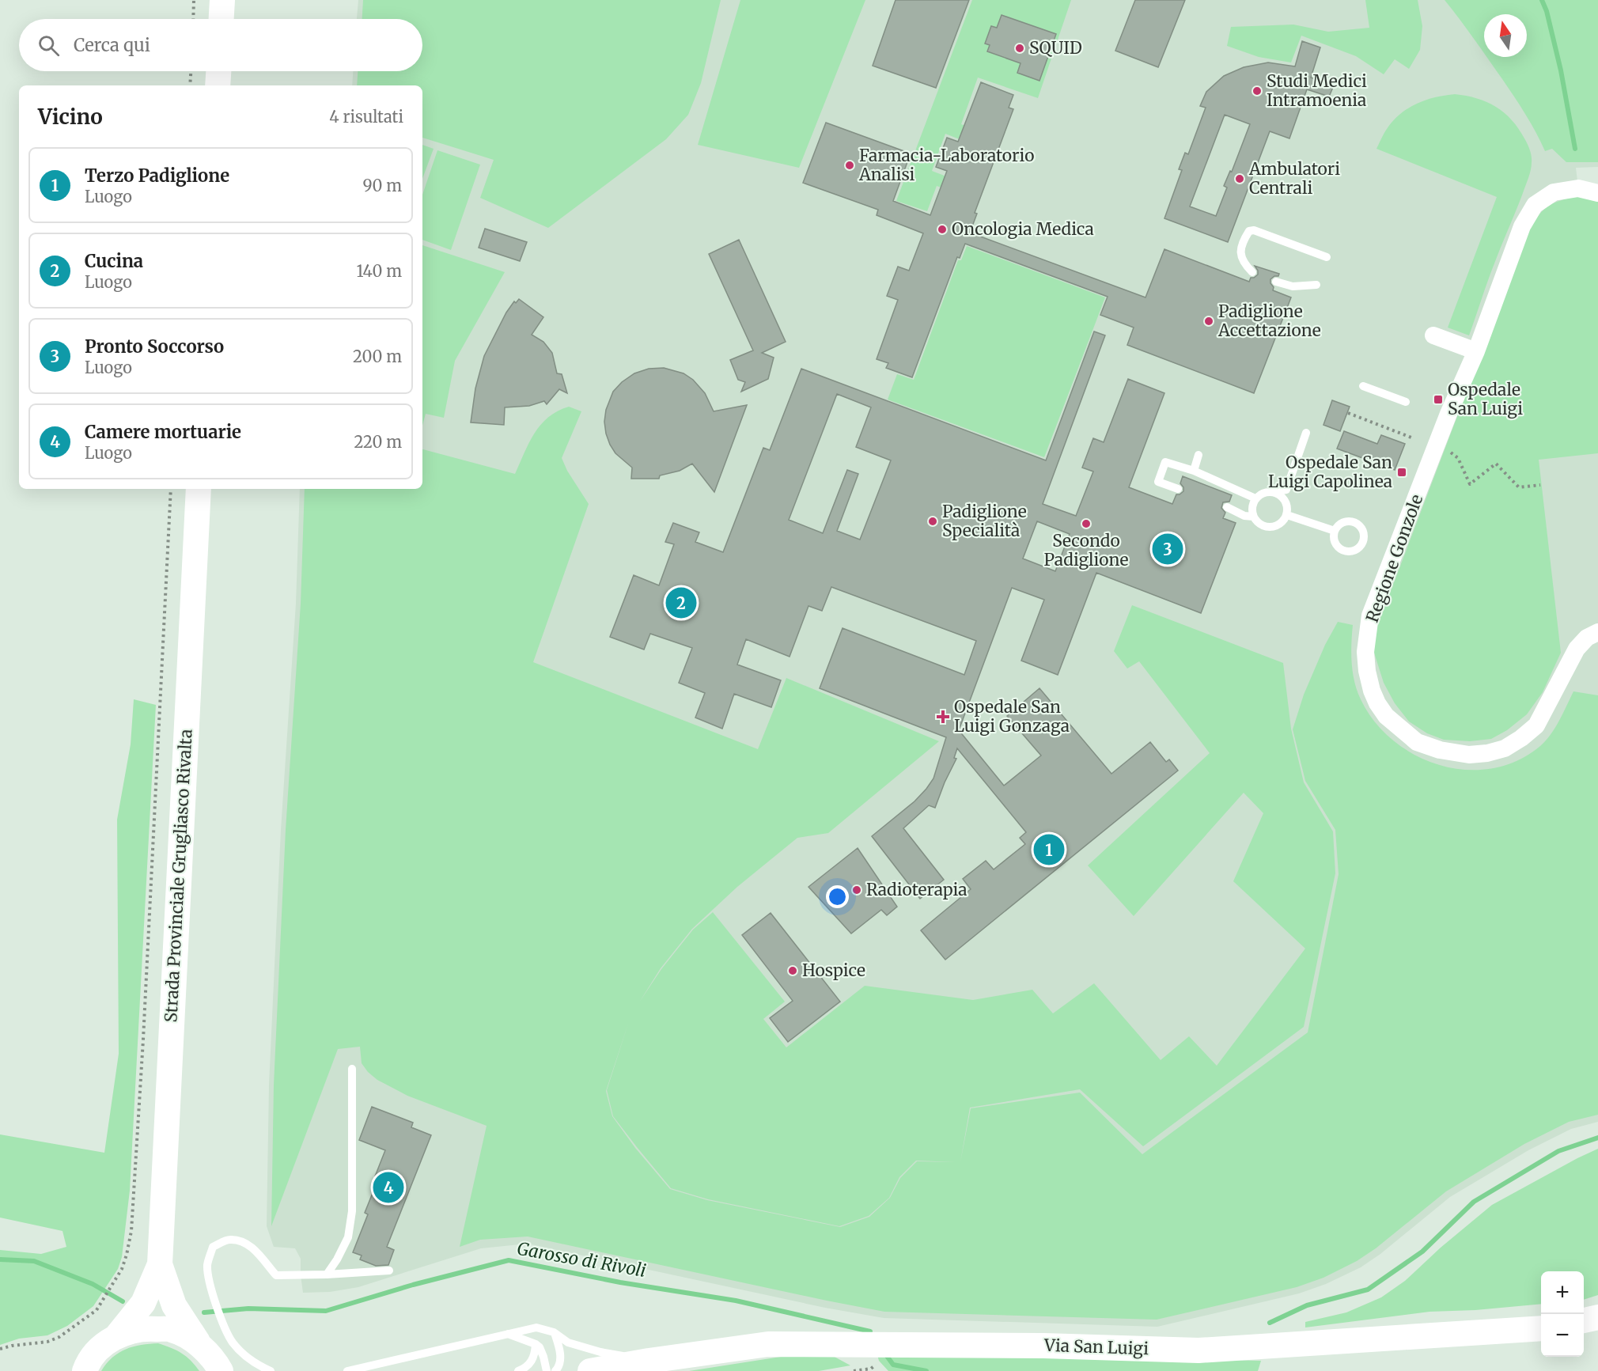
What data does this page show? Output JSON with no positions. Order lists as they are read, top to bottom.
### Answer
{
  "streets": {
    "street": ["Regione Gonzole", "Strada Provinciale Grugliasco Rivalta", "Via San Luigi"]
  },
  "water": ["Garosso di Rivoli"],
  "places": {
    "other": [
      "SQUID",
      "Studi Medici Intramoenia",
      "Farmacia-Laboratorio Analisi",
      "Ambulatori Centrali",
      "Oncologia Medica",
      "Padiglione Accettazione",
      "Padiglione Specialità",
      "Secondo Padiglione",
      "Radioterapia",
      "Hospice"
    ],
    "transit": ["Ospedale San Luigi", "Ospedale San Luigi Capolinea"],
    "health": ["Ospedale San Luigi Gonzaga"]
  },
  "north": "top",
  "page": {
    "search": "Cerca qui",
    "heading": ["Vicino", "4 risultati"],
    "list": [
      {
        "mark": "1",
        "name": "Terzo Padiglione",
        "note": "Luogo",
        "value": "90 m"
      },
      {
        "mark": "2",
        "name": "Cucina",
        "note": "Luogo",
        "value": "140 m"
      },
      {
        "mark": "3",
        "name": "Pronto Soccorso",
        "note": "Luogo",
        "value": "200 m"
      },
      {
        "mark": "4",
        "name": "Camere mortuarie",
        "note": "Luogo",
        "value": "220 m"
      }
    ],
    "pins": [
      "3",
      "2",
      "1",
      "4"
    ],
    "map_buttons": ["+", "−"]
  }
}
